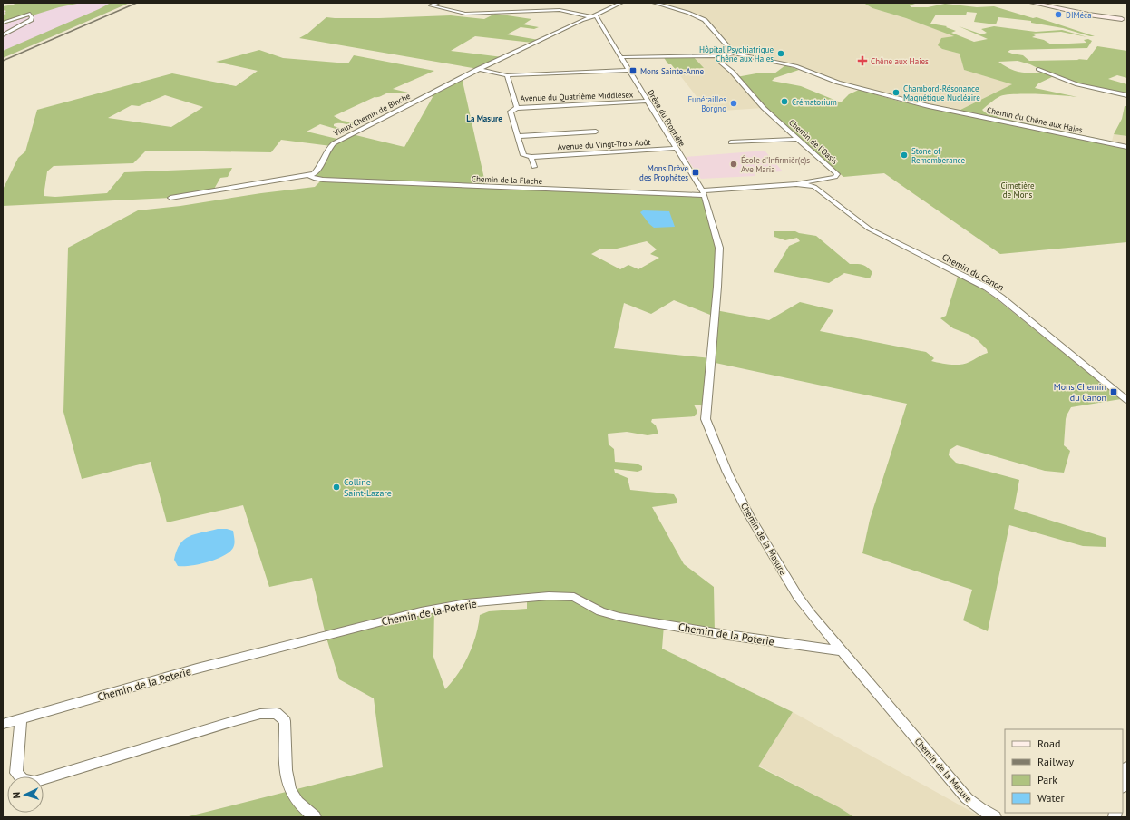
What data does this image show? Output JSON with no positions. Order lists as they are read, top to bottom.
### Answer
{
  "streets": {
    "street": [
      "Avenue du Quatrième Middlesex",
      "Vieux Chemin de Binche",
      "Drève du Prophète",
      "Chemin du Chêne aux Haies",
      "Chemin de l'Oasis",
      "Avenue du Vingt-Trois Août",
      "Chemin de la Flache",
      "Chemin du Canon",
      "Chemin de la Masure",
      "Chemin de la Poterie"
    ]
  },
  "crossings": [
    ["Avenue du Quatrième Middlesex", "Drève du Prophète"],
    ["Vieux Chemin de Binche", "Drève du Prophète"],
    ["Vieux Chemin de Binche", "Chemin de la Flache"],
    ["Drève du Prophète", "Chemin du Chêne aux Haies"],
    ["Drève du Prophète", "Chemin de l'Oasis"],
    ["Drève du Prophète", "Avenue du Vingt-Trois Août"],
    ["Drève du Prophète", "Chemin de la Flache"],
    ["Drève du Prophète", "Chemin de la Masure"],
    ["Chemin du Chêne aux Haies", "Chemin de l'Oasis"],
    ["Chemin de l'Oasis", "Chemin de la Flache"],
    ["Chemin de l'Oasis", "Chemin du Canon"],
    ["Chemin de l'Oasis", "Chemin de la Masure"],
    ["Chemin de la Flache", "Chemin de la Masure"],
    ["Chemin de la Masure", "Chemin de la Poterie"]
  ],
  "districts": ["La Masure"],
  "parks": ["Cimetière de Mons"],
  "places": {
    "other": [
      "DIMéca",
      "Hôpital Psychiatrique Chêne aux Haies",
      "Chambord-Résonance Magnétique Nucléaire",
      "Crématorium",
      "Funérailles Borgno",
      "Stone of Rememberance",
      "École d'Infirmièr(e)s Ave Maria",
      "Colline Saint-Lazare"
    ],
    "health": ["Chêne aux Haies"],
    "transit": ["Mons Sainte-Anne", "Mons Drève des Prophètes", "Mons Chemin du Canon"]
  },
  "legend": [
    "Road",
    "Railway",
    "Park",
    "Water"
  ],
  "north": "left"
}
